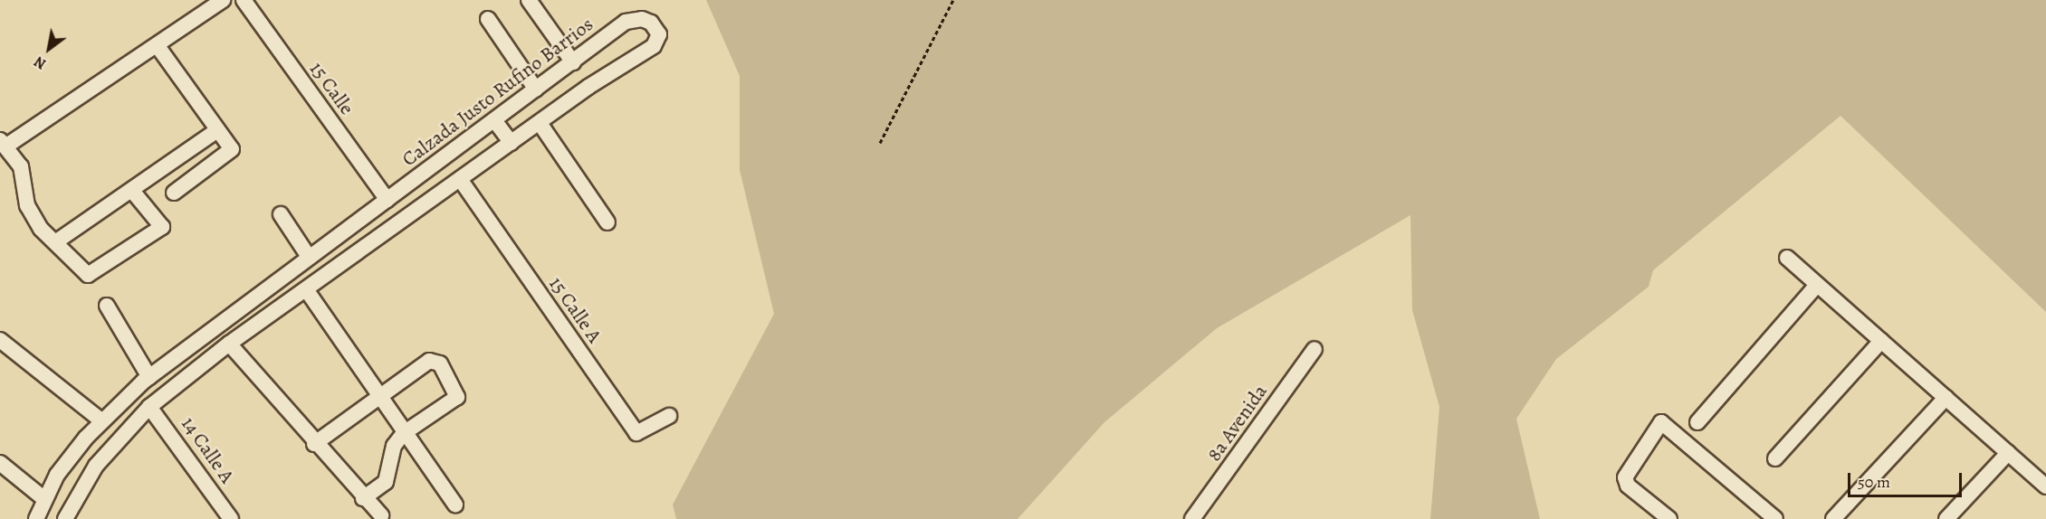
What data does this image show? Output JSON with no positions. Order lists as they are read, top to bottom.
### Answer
{
  "streets": {
    "street": [
      "15 Calle",
      "Calzada Justo Rufino Barrios",
      "15 Calle A",
      "8a Avenida",
      "14 Calle A"
    ]
  },
  "crossings": [
    ["15 Calle", "Calzada Justo Rufino Barrios"],
    ["Calzada Justo Rufino Barrios", "15 Calle A"],
    ["Calzada Justo Rufino Barrios", "14 Calle A"]
  ],
  "scale_bar": "50 m",
  "north": "bottom left"
}
